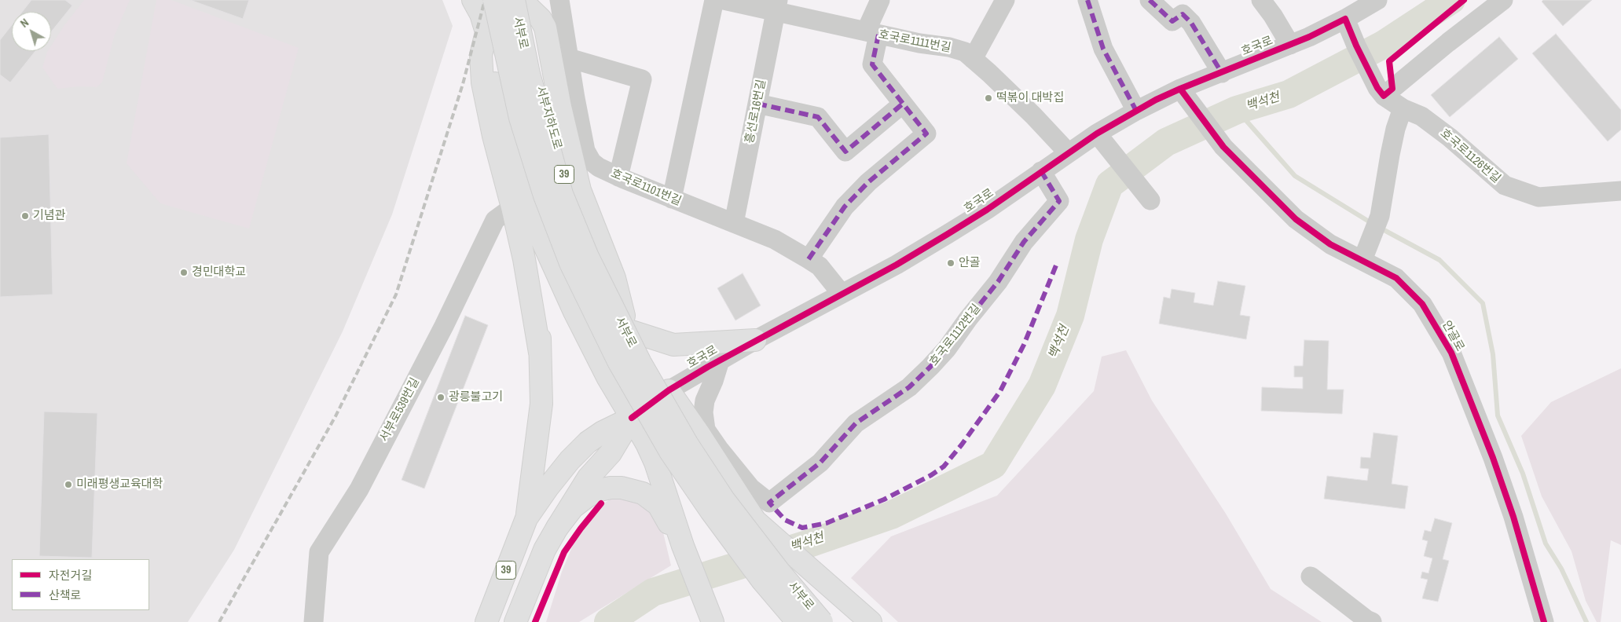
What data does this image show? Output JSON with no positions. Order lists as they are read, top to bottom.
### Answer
{
  "streets": {
    "main road": ["서부로", "호국로", "39"],
    "street": [
      "호국로1111번길",
      "흥선로16번길",
      "호국로1126번길",
      "호국로1101번길",
      "호국로1112번길",
      "안골로",
      "서부로539번길"
    ]
  },
  "crossings": [
    ["서부로", "호국로"],
    ["호국로1111번길", "호국로"],
    ["호국로1111번길", "흥선로16번길"],
    ["호국로", "39"],
    ["호국로", "호국로1101번길"],
    ["호국로", "호국로1112번길"],
    ["호국로", "안골로"],
    ["흥선로16번길", "호국로1101번길"]
  ],
  "water": ["백석천"],
  "places": [
    "떡볶이 대박집",
    "기념관",
    "안골",
    "경민대학교",
    "광릉불고기",
    "미래평생교육대학"
  ],
  "legend": ["자전거길", "산책로"],
  "north": "top left"
}
